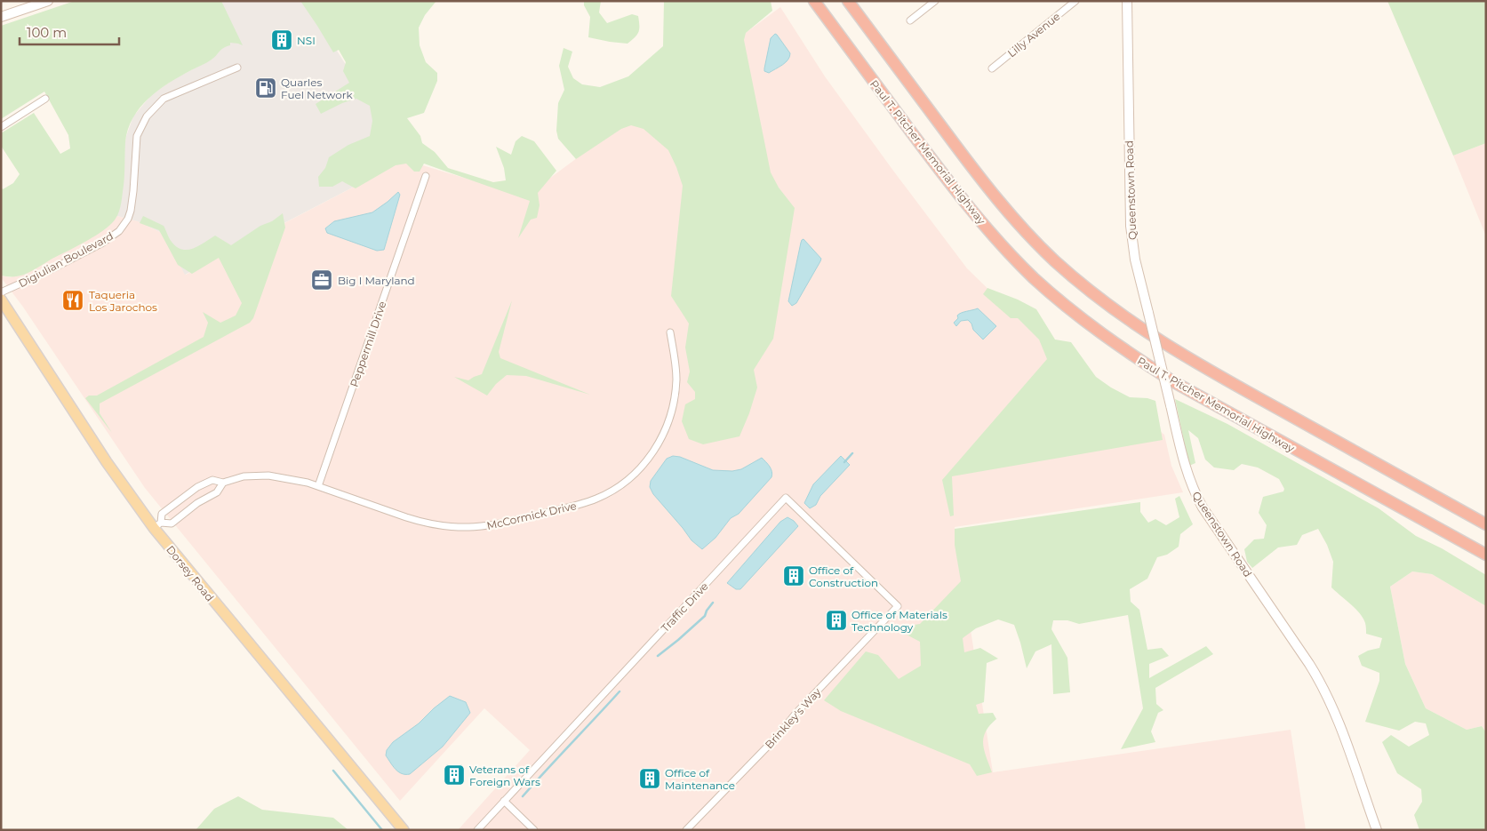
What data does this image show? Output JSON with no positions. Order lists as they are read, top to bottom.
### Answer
{
  "streets": {
    "highway": ["Paul T. Pitcher Memorial Highway"],
    "main road": ["Dorsey Road"],
    "street": [
      "Lilly Avenue",
      "Queenstown Road",
      "Digiulian Boulevard",
      "Peppermill Drive",
      "McCormick Drive",
      "Traffic Drive",
      "Brinkley's Way"
    ]
  },
  "crossings": [
    ["Peppermill Drive", "McCormick Drive"],
    ["McCormick Drive", "Dorsey Road"],
    ["Traffic Drive", "Brinkley's Way"]
  ],
  "places": {
    "building": [
      "NSI",
      "Office of Construction",
      "Office of Materials Technology",
      "Veterans of Foreign Wars",
      "Office of Maintenance"
    ],
    "fuel station": ["Quarles Fuel Network"],
    "office": ["Big I Maryland"],
    "restaurant": ["Taqueria Los Jarochos"]
  },
  "scale_bar": "100 m"
}
